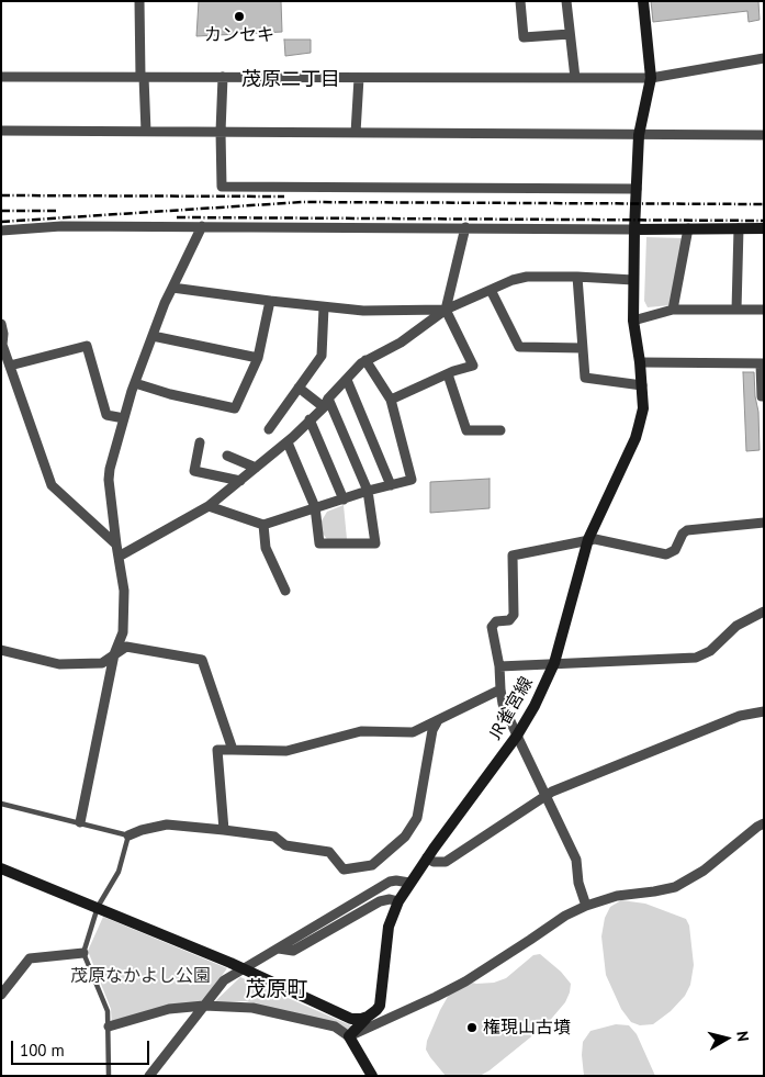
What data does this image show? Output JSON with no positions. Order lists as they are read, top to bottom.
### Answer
{
  "streets": {
    "street": ["JR雀宮線"]
  },
  "districts": ["茂原二丁目", "茂原町"],
  "parks": ["茂原なかよし公園"],
  "places": ["カンセキ", "権現山古墳"],
  "scale_bar": "100 m",
  "north": "right"
}
